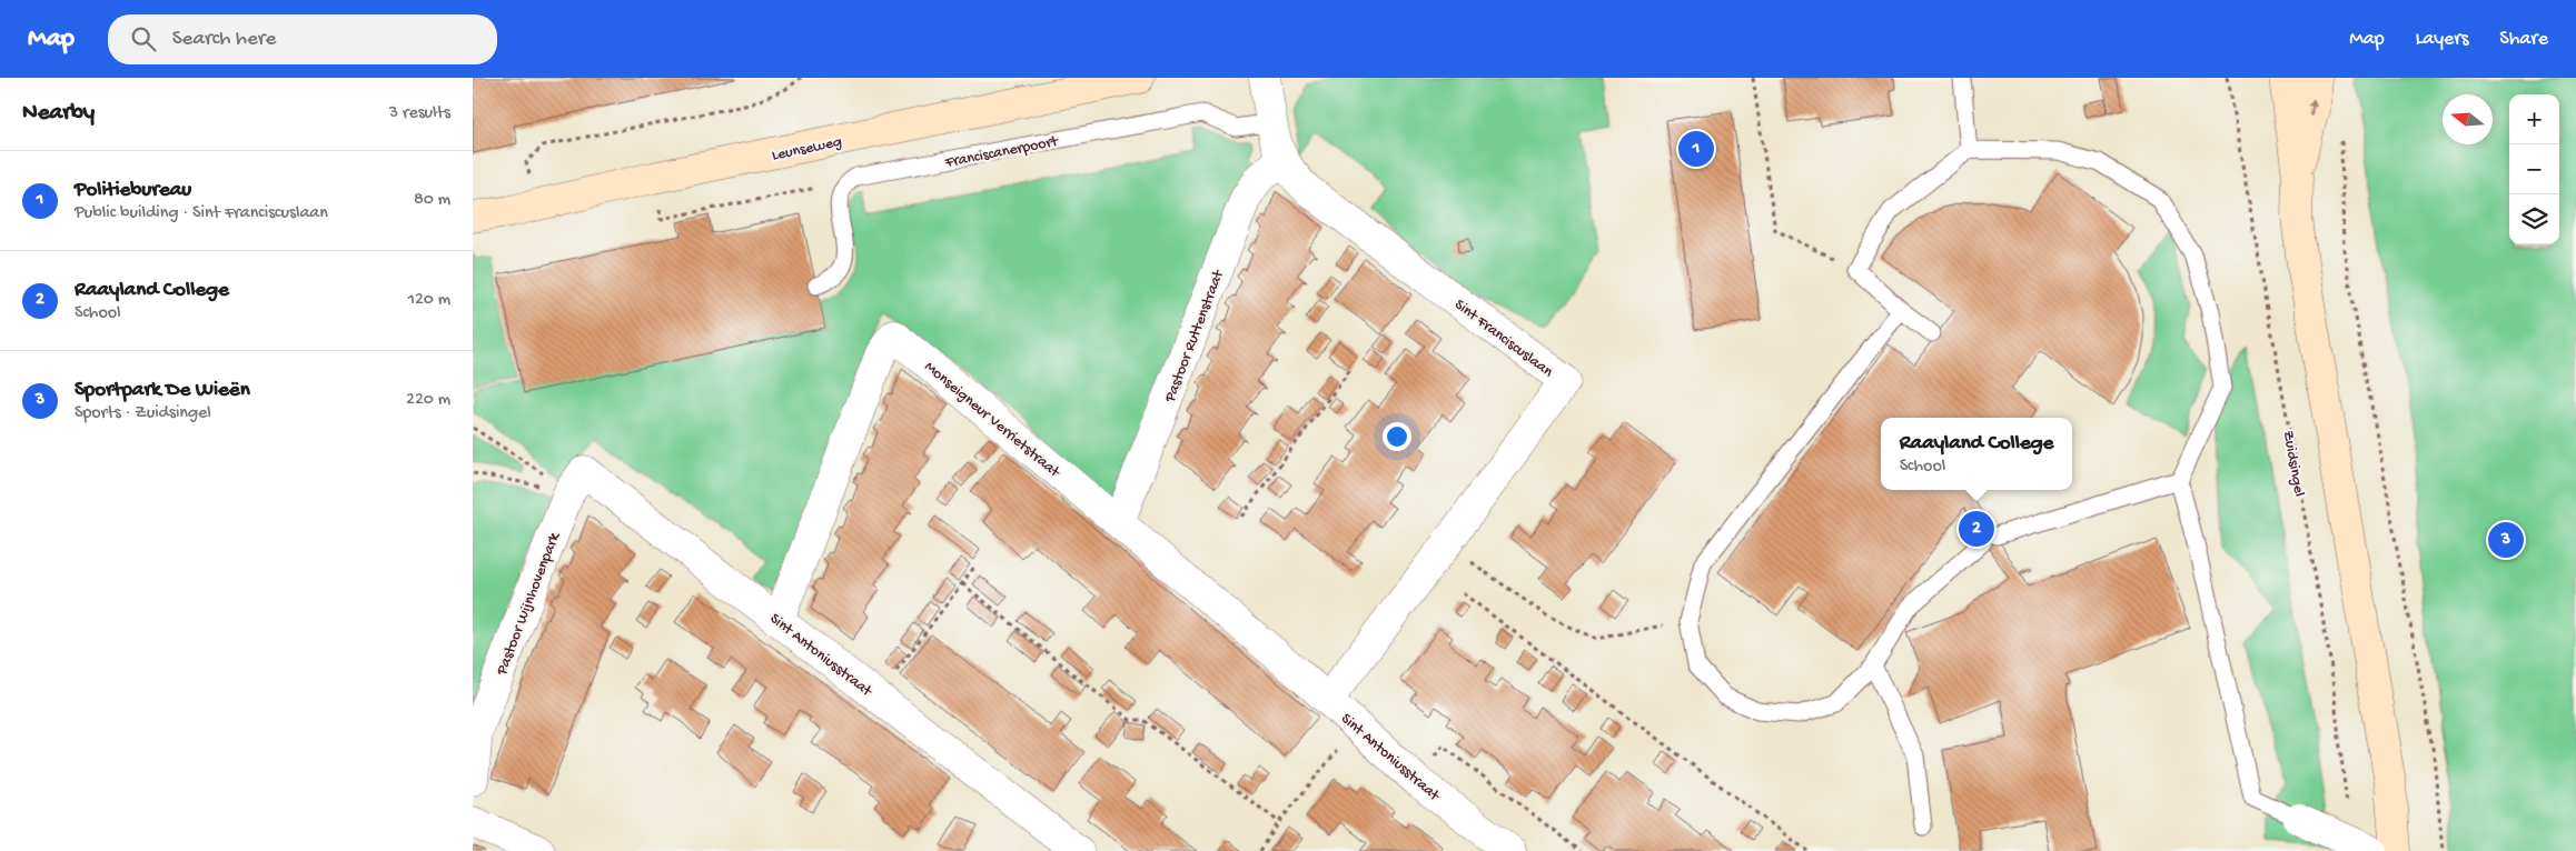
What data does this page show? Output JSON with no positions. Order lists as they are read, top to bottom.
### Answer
{
  "streets": {
    "main road": ["Leunseweg"],
    "street": [
      "Pastoor Ruttenstraat",
      "Sint Franciscuslaan",
      "Monseigneur Verrietstraat",
      "Pastoor Wijnhovenpark",
      "Sint Antoniusstraat"
    ],
    "lane": ["Franciscanerpoort"],
    "path": ["Zuidsingel"]
  },
  "crossings": [
    ["Franciscanerpoort", "Sint Franciscuslaan"],
    ["Pastoor Ruttenstraat", "Sint Franciscuslaan"],
    ["Pastoor Ruttenstraat", "Monseigneur Verrietstraat"],
    ["Sint Franciscuslaan", "Monseigneur Verrietstraat"],
    ["Sint Franciscuslaan", "Sint Antoniusstraat"],
    ["Monseigneur Verrietstraat", "Sint Antoniusstraat"],
    ["Pastoor Wijnhovenpark", "Sint Antoniusstraat"]
  ],
  "north": "left",
  "page": {
    "header": "Map",
    "search": "Search here",
    "nav": ["Map", "Layers", "Share"],
    "heading": ["Nearby", "3 results"],
    "map_buttons": ["+", "−"],
    "pins": ["1", "2", "3"],
    "list": [
      {
        "mark": "1",
        "name": "Politiebureau",
        "note": "Public building · Sint Franciscuslaan",
        "value": "80 m"
      },
      {
        "mark": "2",
        "name": "Raayland College",
        "note": "School",
        "value": "120 m"
      },
      {
        "mark": "3",
        "name": "Sportpark De Wieën",
        "note": "Sports · Zuidsingel",
        "value": "220 m"
      }
    ],
    "popup": ["Raayland College", "School"]
  }
}
